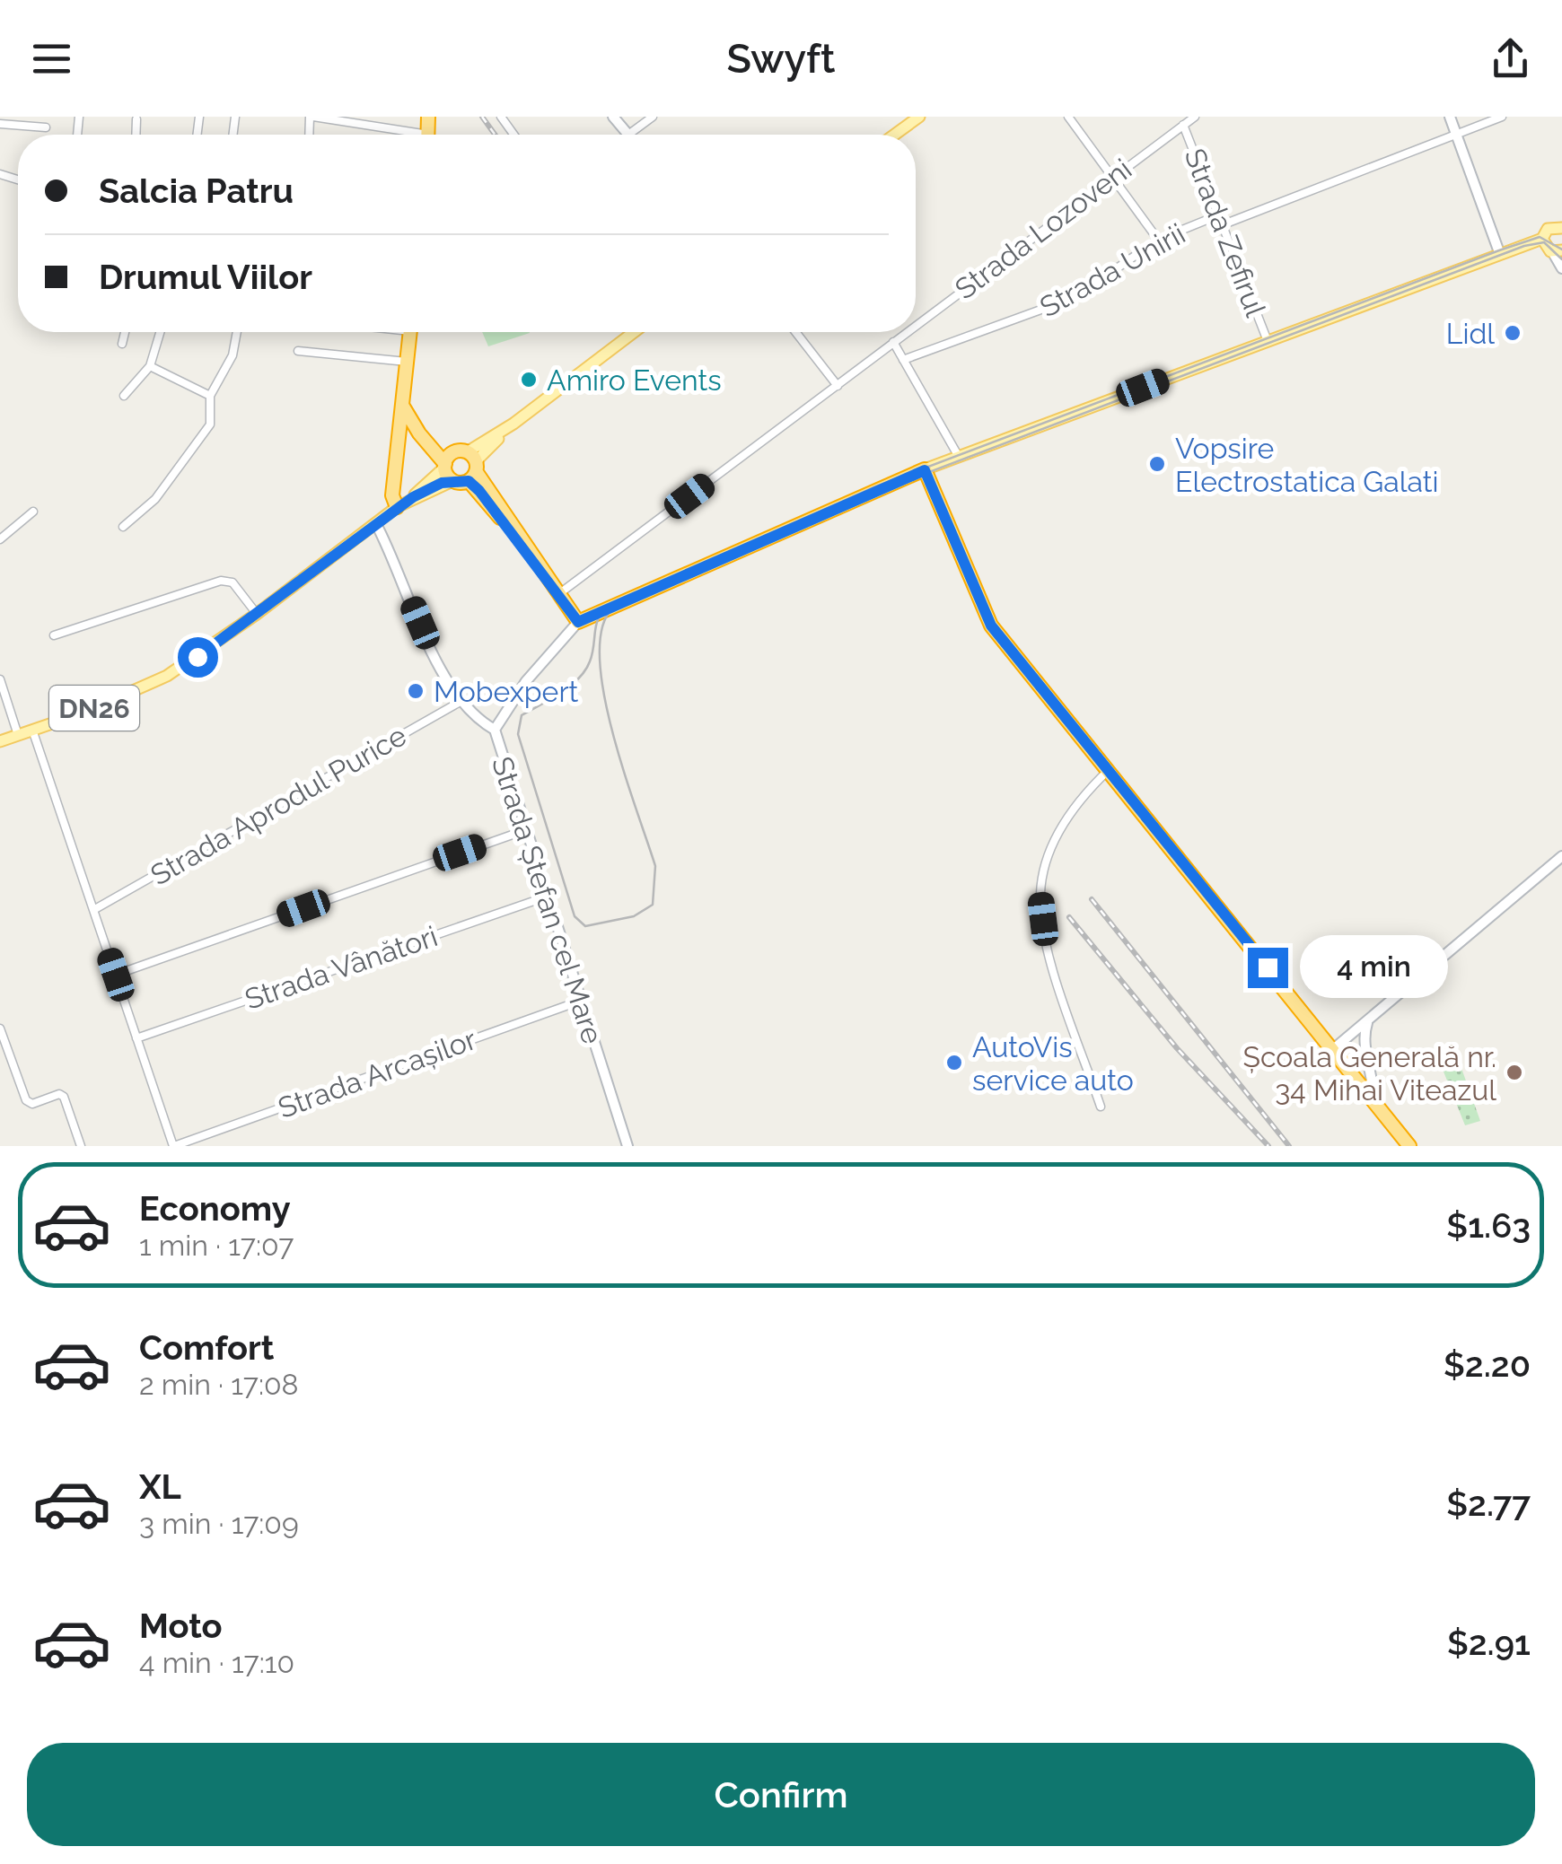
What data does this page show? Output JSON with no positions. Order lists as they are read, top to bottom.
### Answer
{
  "streets": {
    "highway": ["DN26"],
    "street": [
      "Strada Lozoveni",
      "Strada Zefirul",
      "Strada Unirii",
      "Strada Aprodul Purice",
      "Strada Ștefan cel Mare",
      "Strada Vânători",
      "Strada Arcașilor"
    ]
  },
  "crossings": [
    ["Strada Lozoveni", "Strada Zefirul"],
    ["Strada Zefirul", "Strada Unirii"],
    ["DN26", "Strada Ștefan cel Mare"],
    ["Strada Aprodul Purice", "Strada Ștefan cel Mare"],
    ["Strada Ștefan cel Mare", "Strada Vânători"],
    ["Strada Ștefan cel Mare", "Strada Arcașilor"]
  ],
  "places": [
    "Lidl",
    "Amiro Events",
    "Vopsire Electrostatica Galati",
    "Mobexpert",
    "AutoVis service auto",
    "Școala Generală nr. 34 Mihai Viteazul"
  ],
  "page": {
    "header": "Swyft",
    "banner": ["Salcia Patru", "Drumul Viilor"],
    "bubble": "4 min",
    "list": [
      {
        "name": "Economy",
        "note": "1 min · 17:07",
        "value": "$1.63"
      },
      {
        "name": "Comfort",
        "note": "2 min · 17:08",
        "value": "$2.20"
      },
      {
        "name": "XL",
        "note": "3 min · 17:09",
        "value": "$2.77"
      },
      {
        "name": "Moto",
        "note": "4 min · 17:10",
        "value": "$2.91"
      }
    ],
    "buttons": "Confirm"
  }
}
